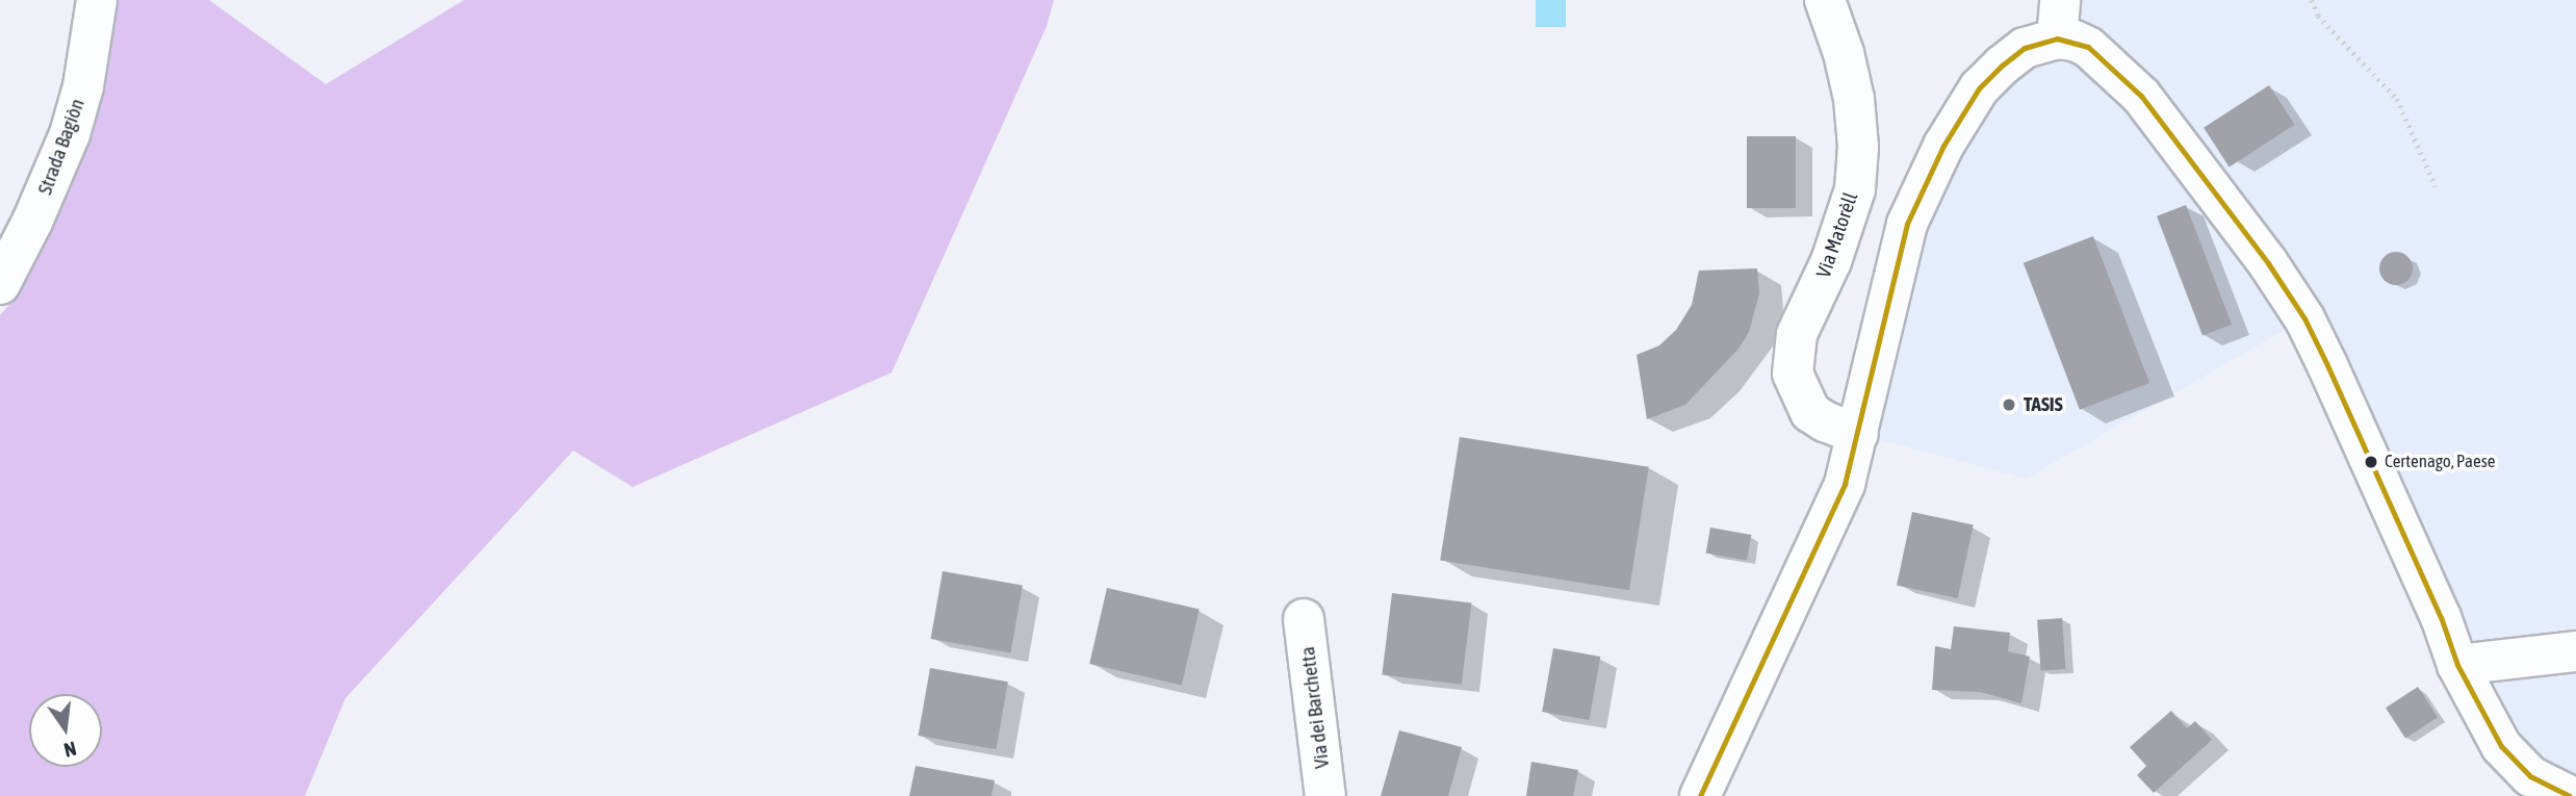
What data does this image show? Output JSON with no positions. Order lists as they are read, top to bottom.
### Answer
{
  "streets": {
    "street": ["Strada Bagiòn", "Via Matorèll", "Via dei Barchetta"]
  },
  "places": ["TASIS", "Certenago, Paese"],
  "north": "bottom"
}
